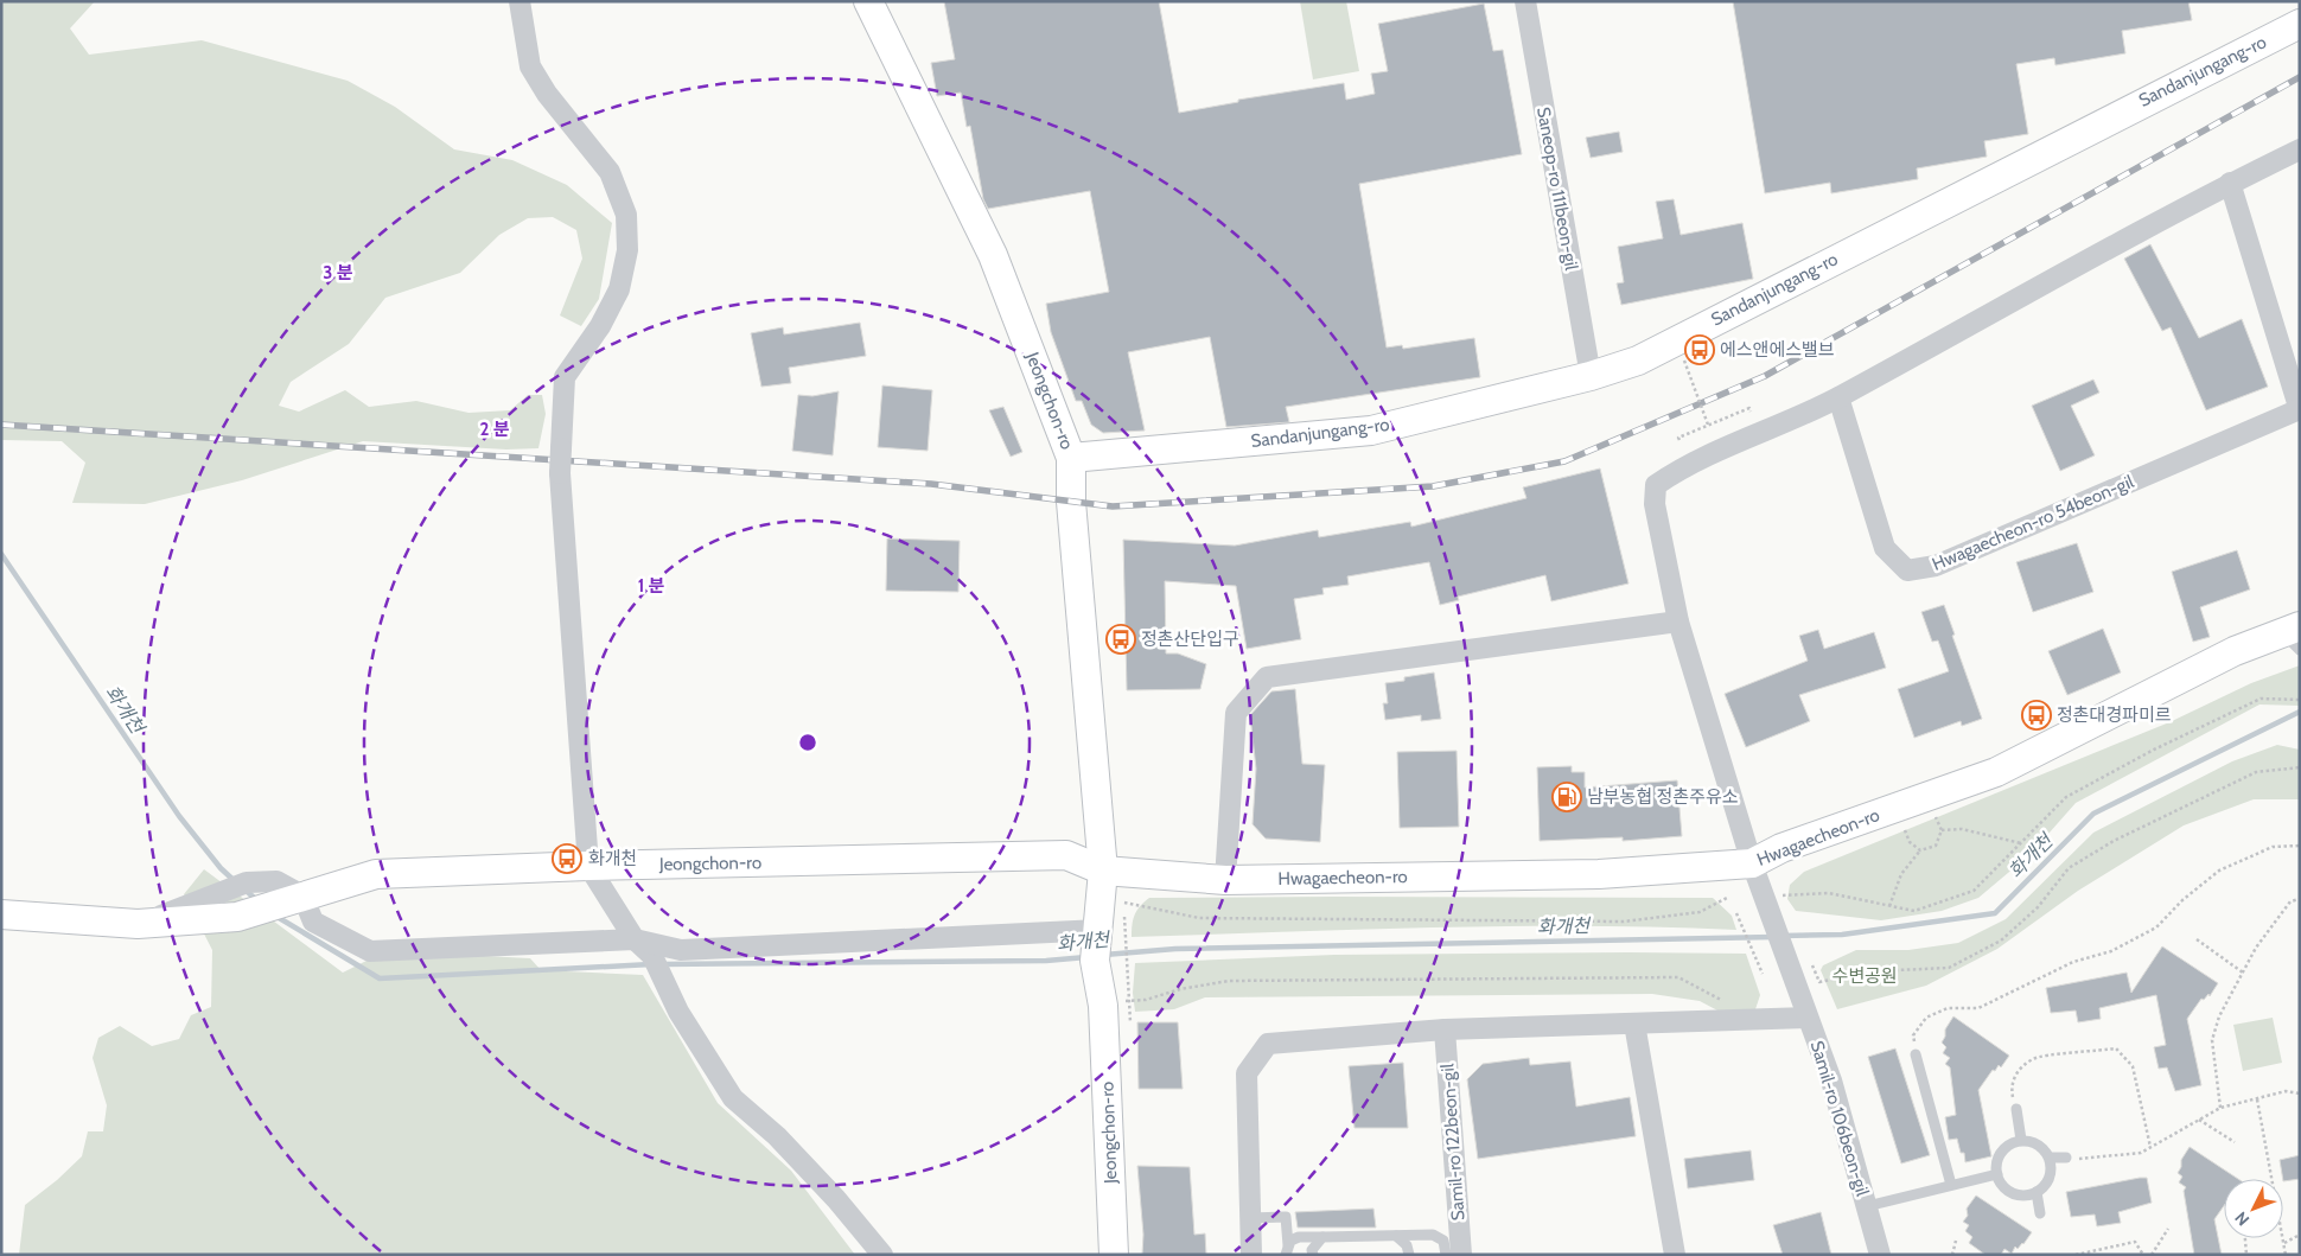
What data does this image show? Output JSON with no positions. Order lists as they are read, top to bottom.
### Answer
{
  "streets": {
    "main road": ["Sandanjungang-ro", "Jeongchon-ro", "Hwagaecheon-ro"],
    "street": [
      "Saneop-ro 111beon-gil",
      "Hwagaecheon-ro 54beon-gil",
      "Samil-ro 106beon-gil",
      "Samil-ro 122beon-gil"
    ]
  },
  "crossings": [
    ["Sandanjungang-ro", "Saneop-ro 111beon-gil"],
    ["Sandanjungang-ro", "Jeongchon-ro"],
    ["Jeongchon-ro", "Hwagaecheon-ro"],
    ["Hwagaecheon-ro", "Samil-ro 106beon-gil"]
  ],
  "water": ["화개천"],
  "parks": ["수변공원"],
  "places": {
    "bus stop": [
      "에스앤에스밸브",
      "정촌산단입구",
      "정촌대경파미르",
      "화개천"
    ],
    "fuel station": ["남부농협 정촌주유소"]
  },
  "north": "bottom left",
  "rings": ["3 분", "2 분", "1 분"]
}
